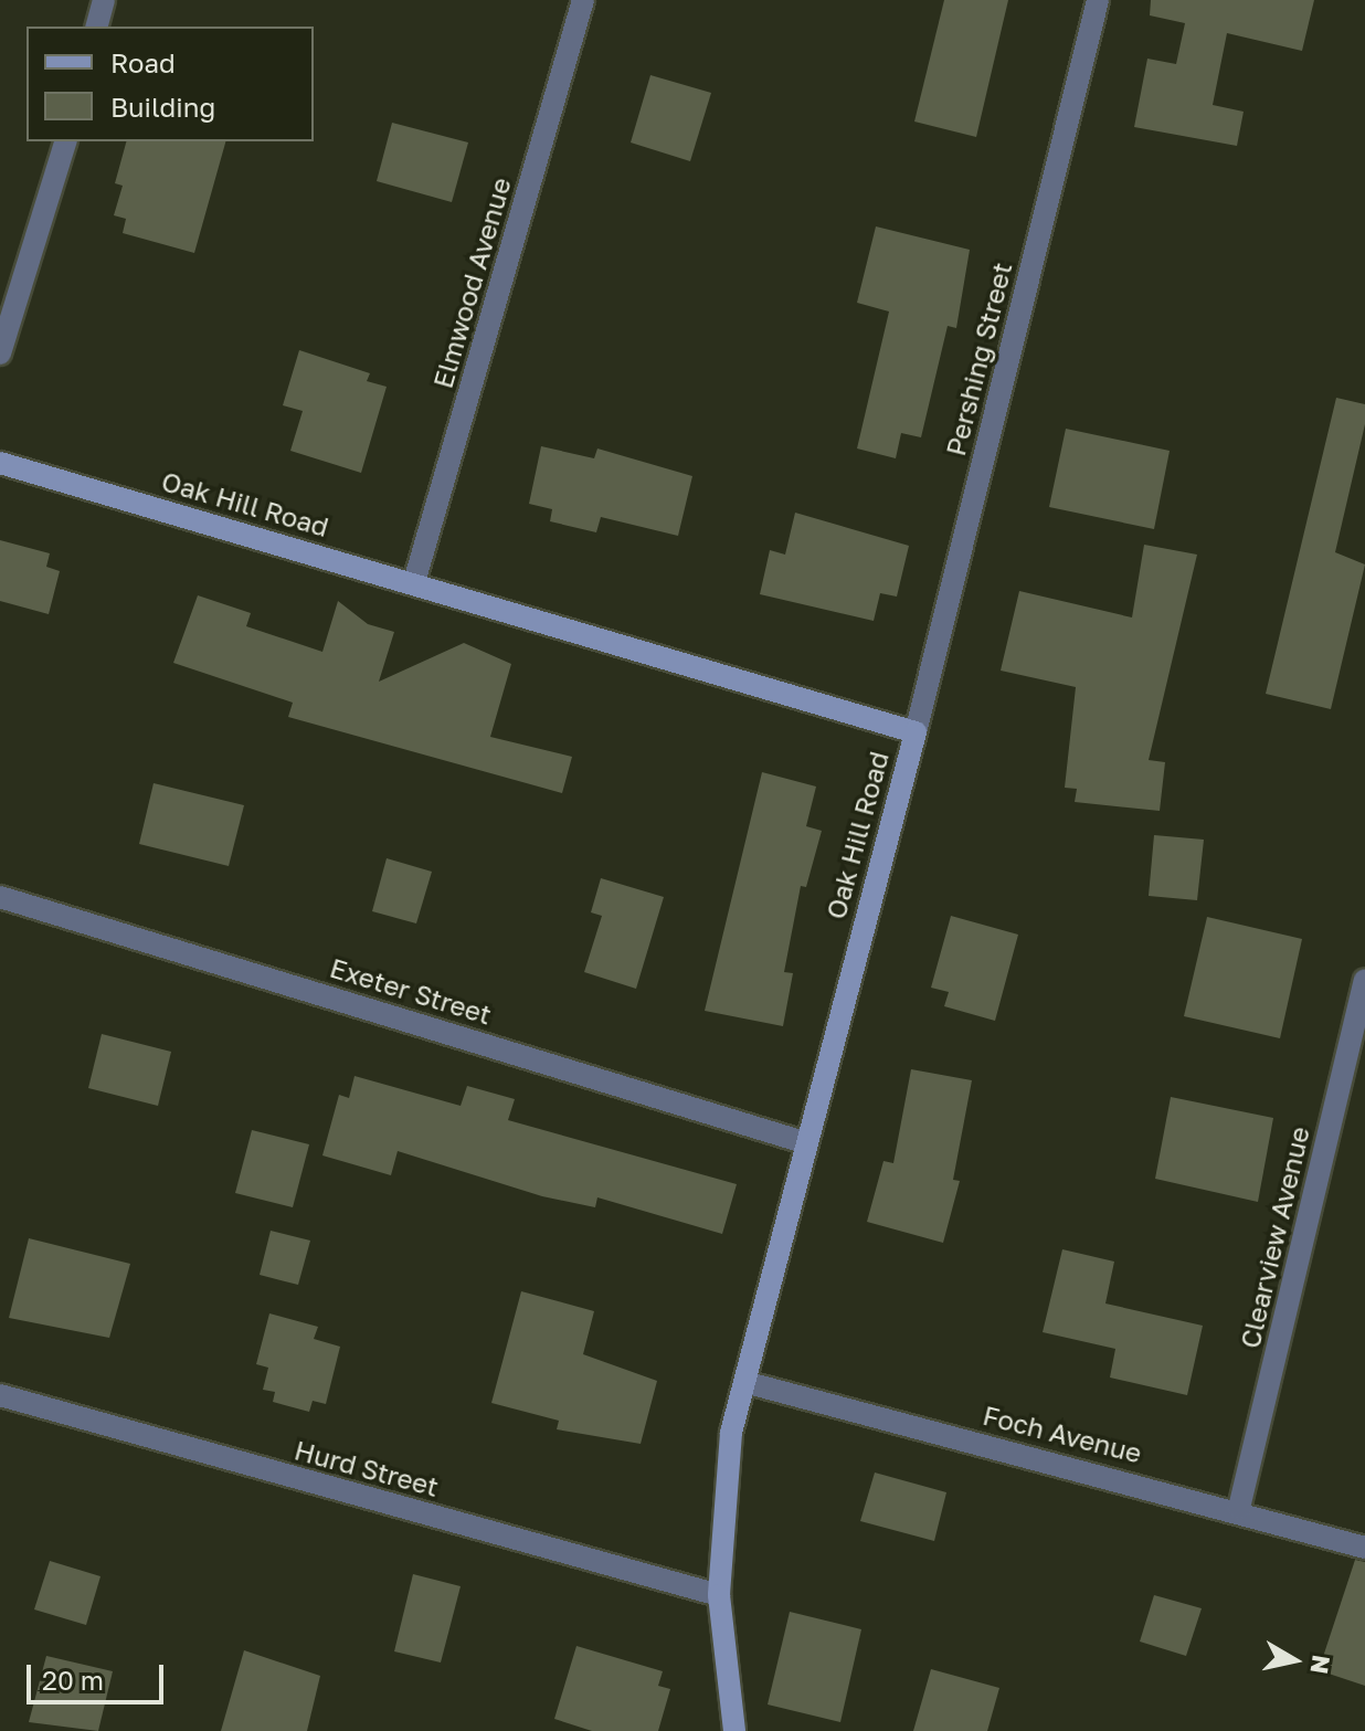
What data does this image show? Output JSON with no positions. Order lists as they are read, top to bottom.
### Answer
{
  "streets": {
    "street": [
      "Elmwood Avenue",
      "Pershing Street",
      "Oak Hill Road",
      "Exeter Street",
      "Clearview Avenue",
      "Foch Avenue",
      "Hurd Street"
    ]
  },
  "crossings": [
    ["Elmwood Avenue", "Oak Hill Road"],
    ["Pershing Street", "Oak Hill Road"],
    ["Oak Hill Road", "Exeter Street"],
    ["Oak Hill Road", "Foch Avenue"],
    ["Oak Hill Road", "Hurd Street"],
    ["Clearview Avenue", "Foch Avenue"]
  ],
  "legend": ["Road", "Building"],
  "scale_bar": "20 m",
  "north": "right"
}
